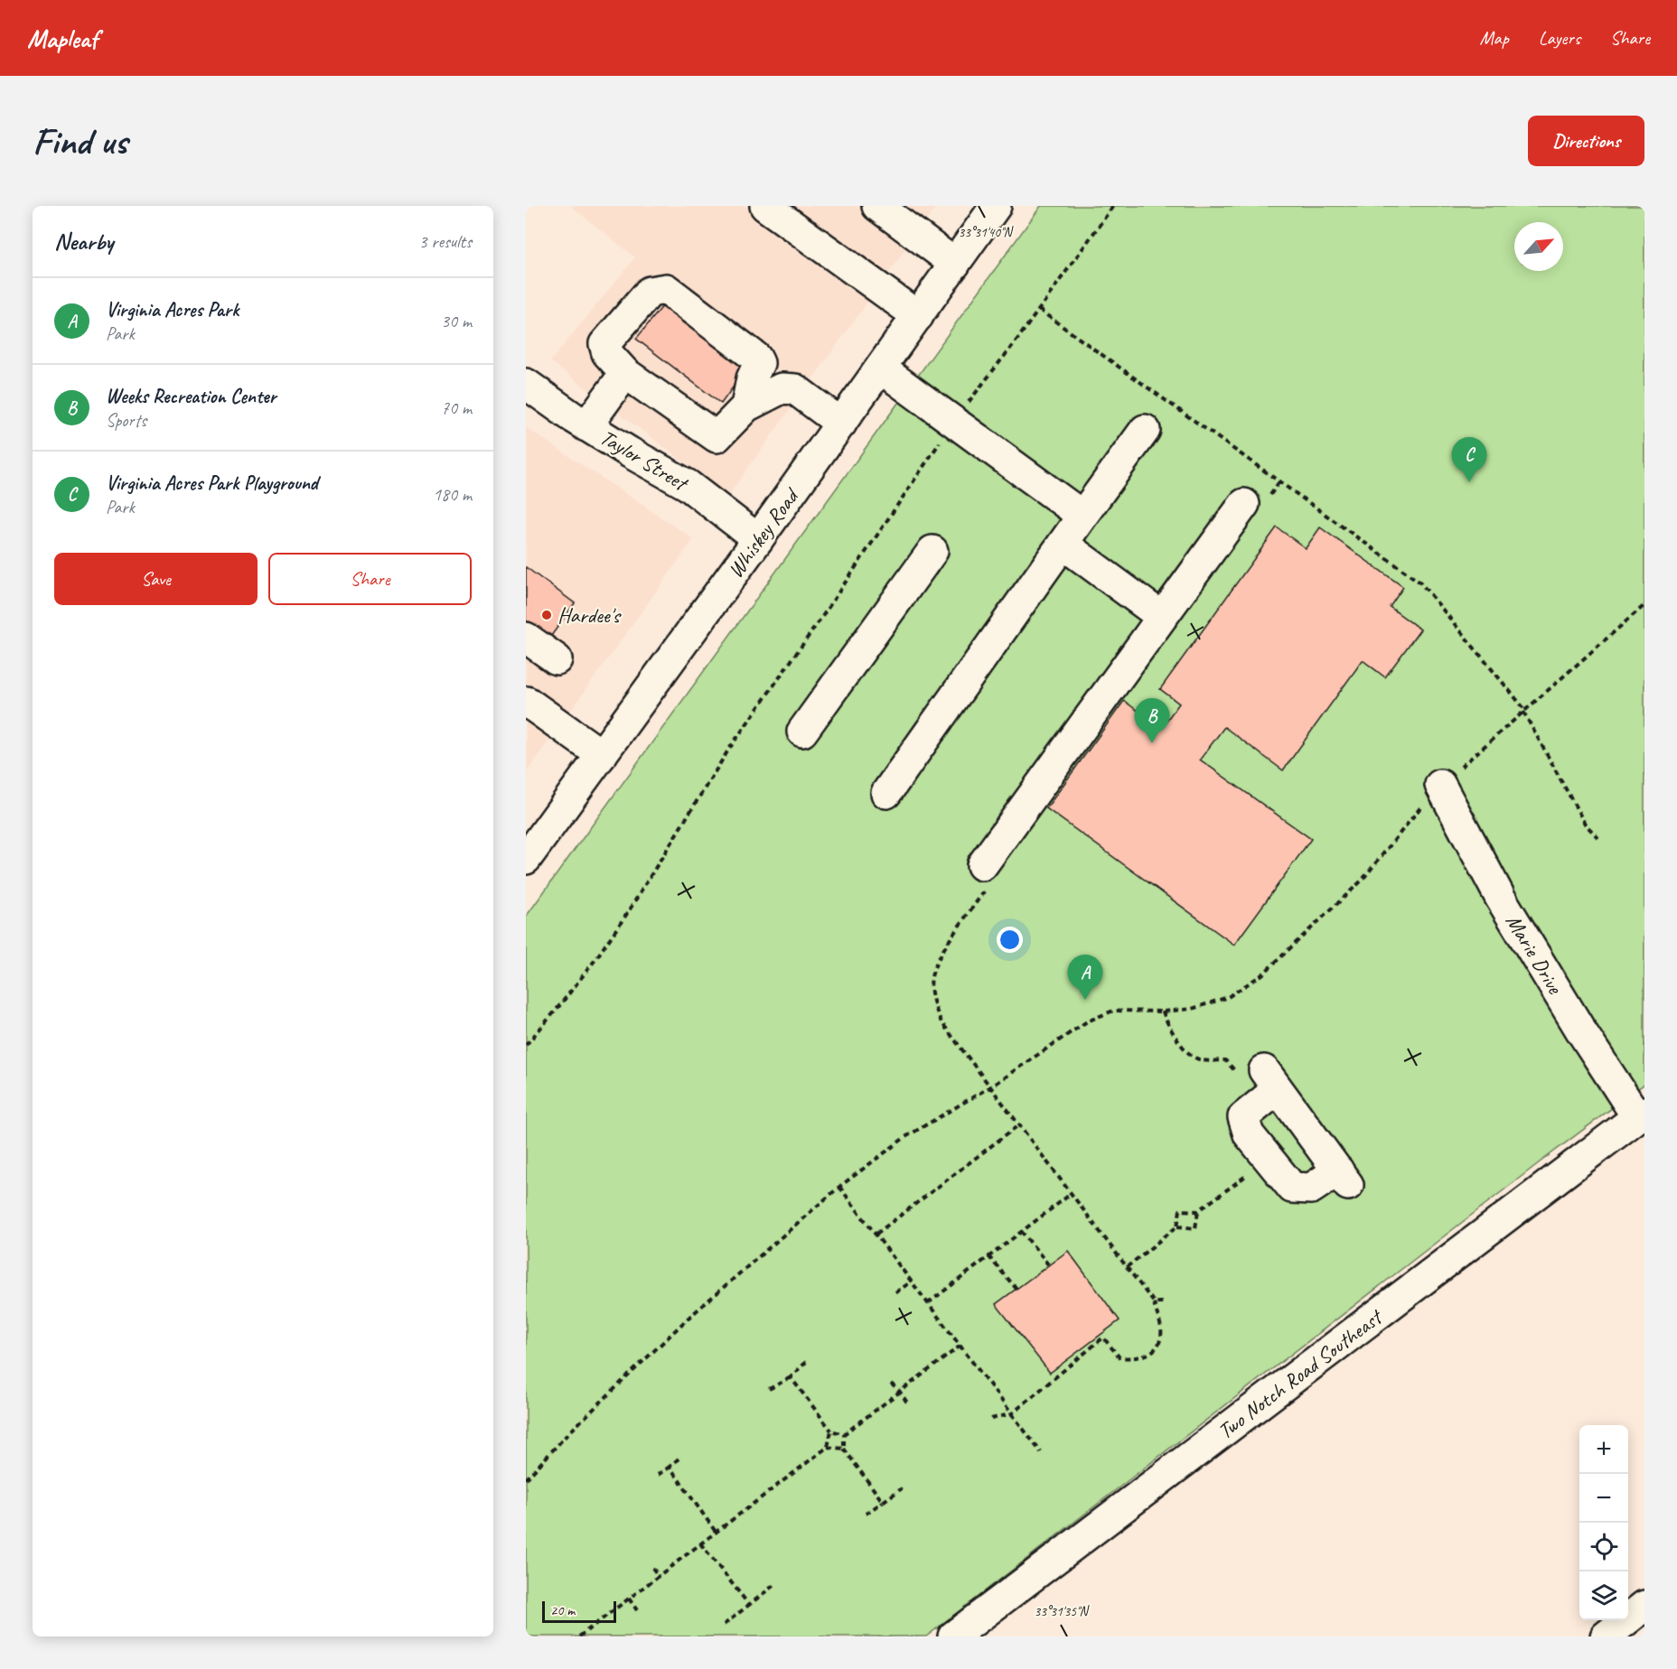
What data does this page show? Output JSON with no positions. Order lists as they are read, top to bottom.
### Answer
{
  "streets": {
    "street": [
      "Taylor Street",
      "Whiskey Road",
      "Marie Drive",
      "Two Notch Road Southeast"
    ]
  },
  "crossings": [
    ["Taylor Street", "Whiskey Road"],
    ["Marie Drive", "Two Notch Road Southeast"]
  ],
  "places": ["Hardee's"],
  "scale_bar": "20 m",
  "north": "top right",
  "page": {
    "header": "Mapleaf",
    "nav": ["Map", "Layers", "Share"],
    "buttons": [
      "Directions",
      ["Save", "Share"]
    ],
    "title": "Find us",
    "heading": ["Nearby", "3 results"],
    "list": [
      {
        "mark": "A",
        "name": "Virginia Acres Park",
        "note": "Park",
        "value": "30 m"
      },
      {
        "mark": "B",
        "name": "Weeks Recreation Center",
        "note": "Sports",
        "value": "70 m"
      },
      {
        "mark": "C",
        "name": "Virginia Acres Park Playground",
        "note": "Park",
        "value": "180 m"
      }
    ],
    "pins": ["C", "B", "A"],
    "map_buttons": ["+", "−"],
    "scale": "20 m"
  },
  "coordinates": ["33°31'40\"N", "33°31'35\"N"]
}
